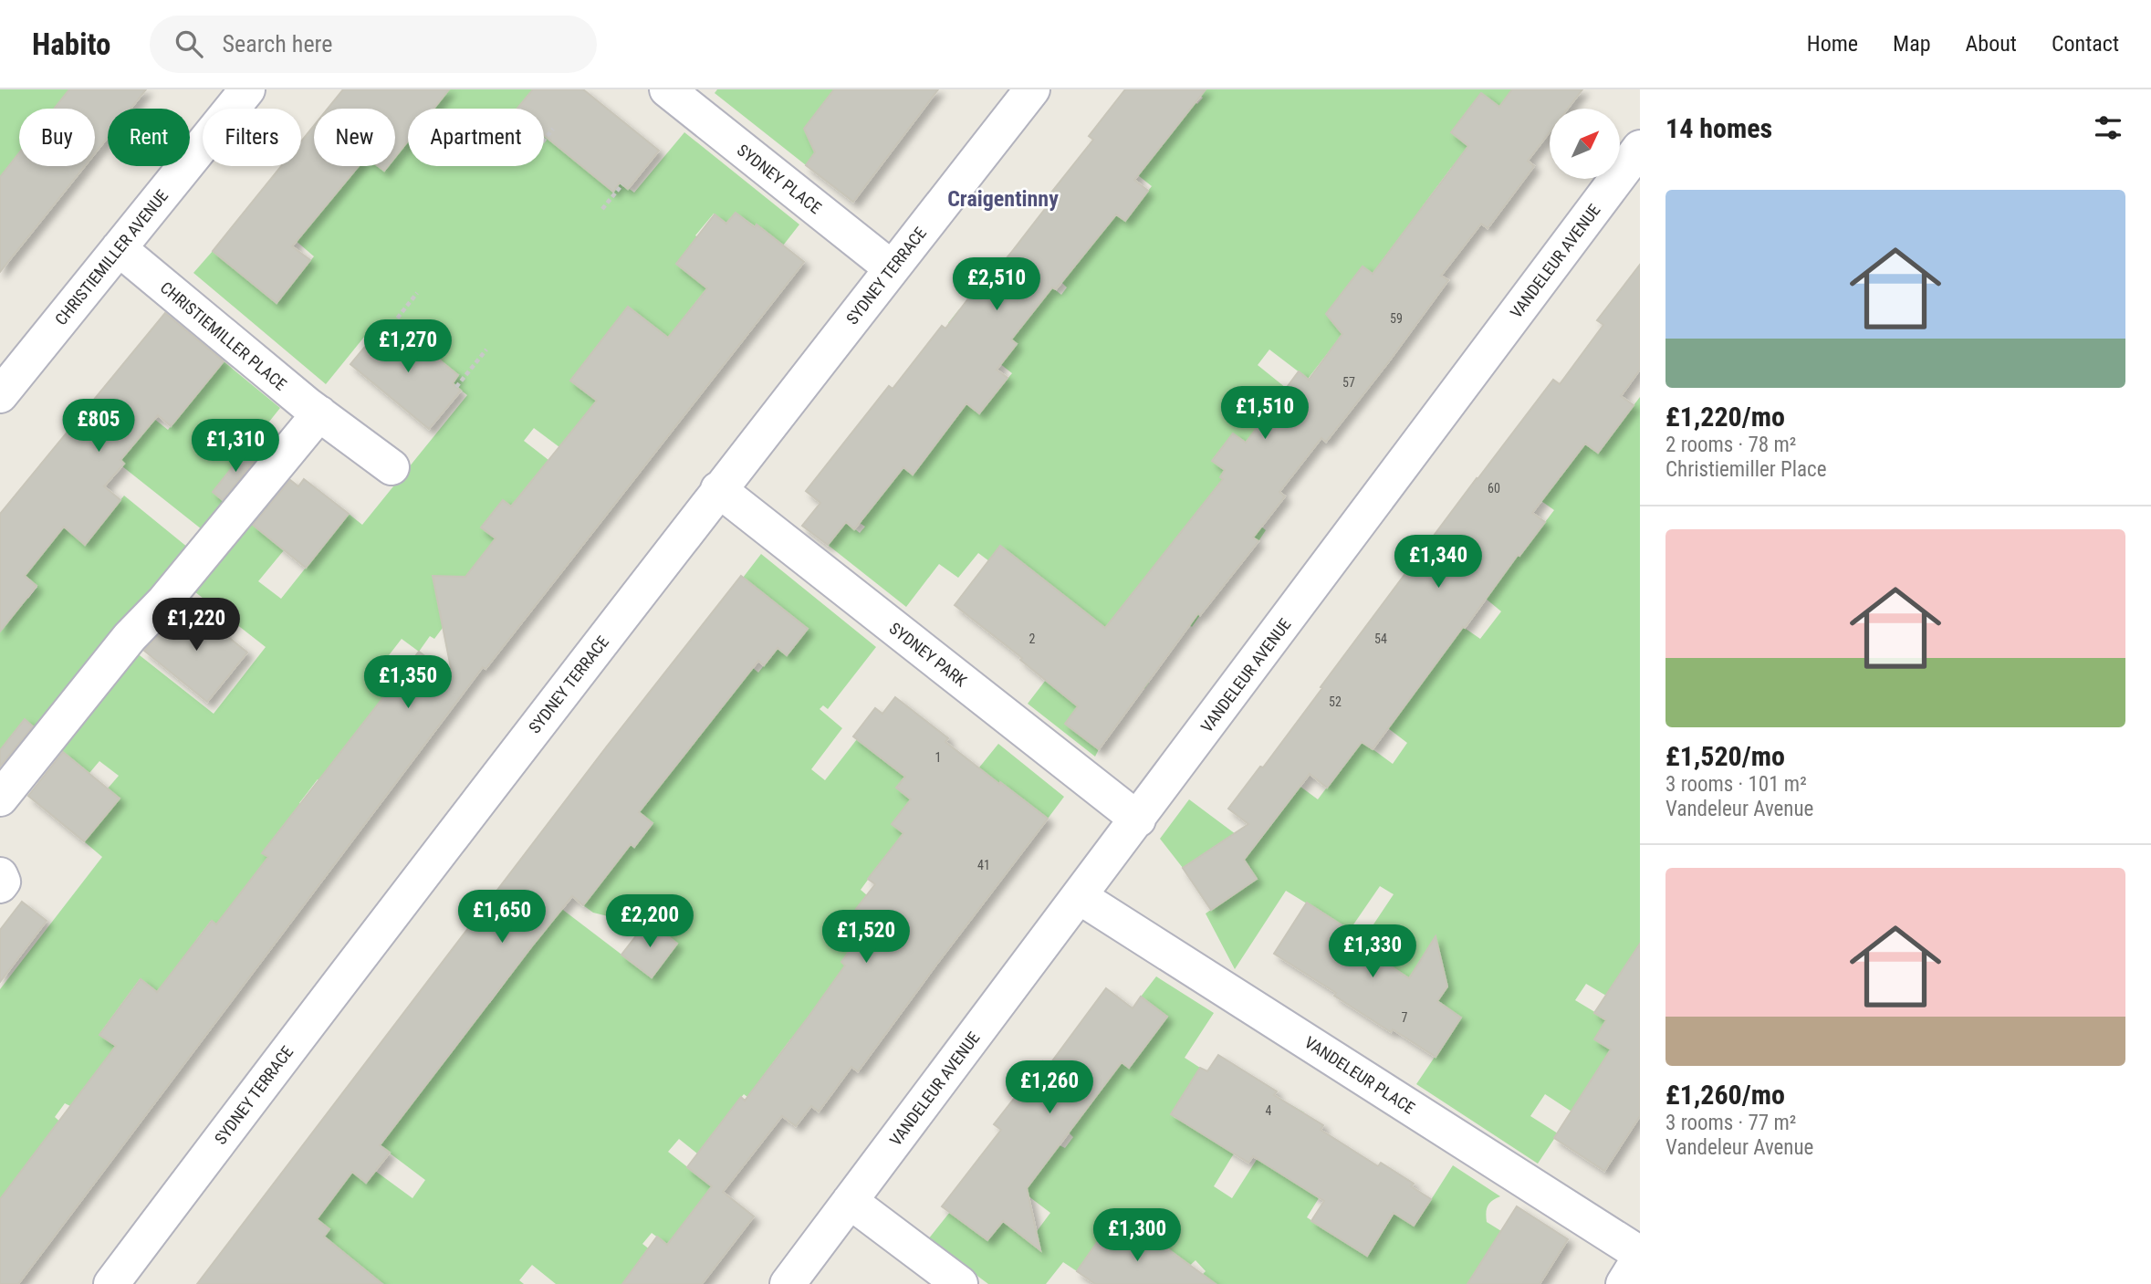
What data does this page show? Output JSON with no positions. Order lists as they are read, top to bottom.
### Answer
{
  "streets": {
    "street": [
      "SYDNEY PLACE",
      "CHRISTIEMILLER AVENUE",
      "VANDELEUR AVENUE",
      "SYDNEY TERRACE",
      "CHRISTIEMILLER PLACE",
      "SYDNEY PARK",
      "VANDELEUR PLACE"
    ]
  },
  "crossings": [
    ["SYDNEY PLACE", "SYDNEY TERRACE"],
    ["CHRISTIEMILLER AVENUE", "CHRISTIEMILLER PLACE"],
    ["VANDELEUR AVENUE", "SYDNEY PARK"],
    ["VANDELEUR AVENUE", "VANDELEUR PLACE"],
    ["SYDNEY TERRACE", "SYDNEY PARK"]
  ],
  "districts": ["Craigentinny"],
  "house_numbers": [
    "59",
    "57",
    "60",
    "2",
    "54",
    "52",
    "1",
    "41",
    "7",
    "4"
  ],
  "north": "top right",
  "page": {
    "header": "Habito",
    "search": "Search here",
    "nav": [
      "Home",
      "Map",
      "About",
      "Contact"
    ],
    "heading": "14 homes",
    "chip": [
      "Buy",
      "Rent",
      "Filters",
      "New",
      "Apartment"
    ],
    "list": [
      {
        "name": "£1,220/mo",
        "note": "2 rooms · 78 m² · Christiemiller Place"
      },
      {
        "name": "£1,520/mo",
        "note": "3 rooms · 101 m² · Vandeleur Avenue"
      },
      {
        "name": "£1,260/mo",
        "note": "3 rooms · 77 m² · Vandeleur Avenue"
      }
    ],
    "price": [
      "£2,510",
      "£1,270",
      "£1,510",
      "£805",
      "£1,310",
      "£1,340",
      "£1,220",
      "£1,350",
      "£1,650",
      "£2,200",
      "£1,520",
      "£1,330",
      "£1,260",
      "£1,300"
    ]
  }
}
